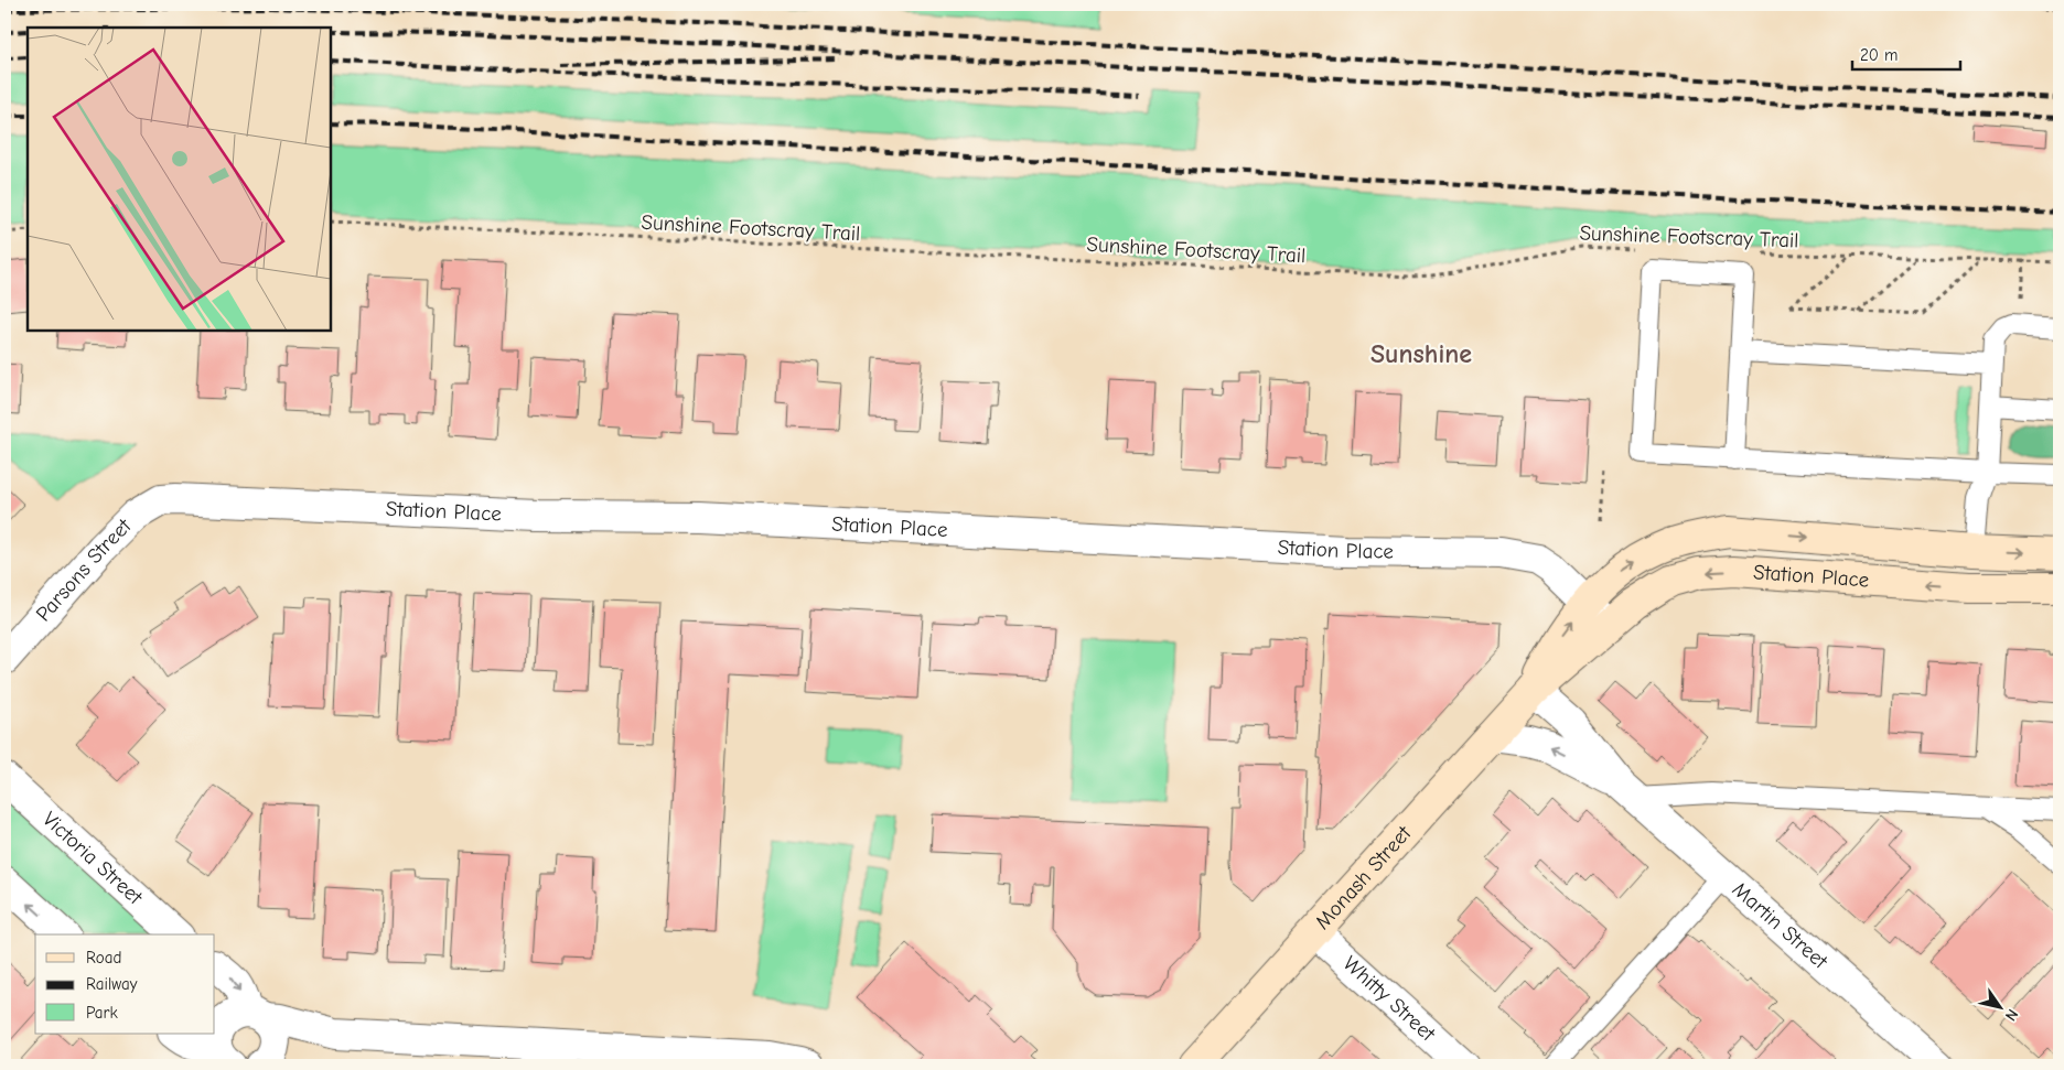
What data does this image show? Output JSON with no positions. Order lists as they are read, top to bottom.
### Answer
{
  "streets": {
    "main road": ["Station Place", "Monash Street"],
    "street": [
      "Parsons Street",
      "Victoria Street",
      "Martin Street",
      "Whitty Street"
    ],
    "path": ["Sunshine Footscray Trail"]
  },
  "crossings": [
    ["Station Place", "Parsons Street"],
    ["Station Place", "Monash Street"],
    ["Monash Street", "Martin Street"],
    ["Monash Street", "Whitty Street"]
  ],
  "districts": ["Sunshine"],
  "legend": ["Road", "Railway", "Park"],
  "scale_bar": "20 m",
  "north": "bottom right"
}
